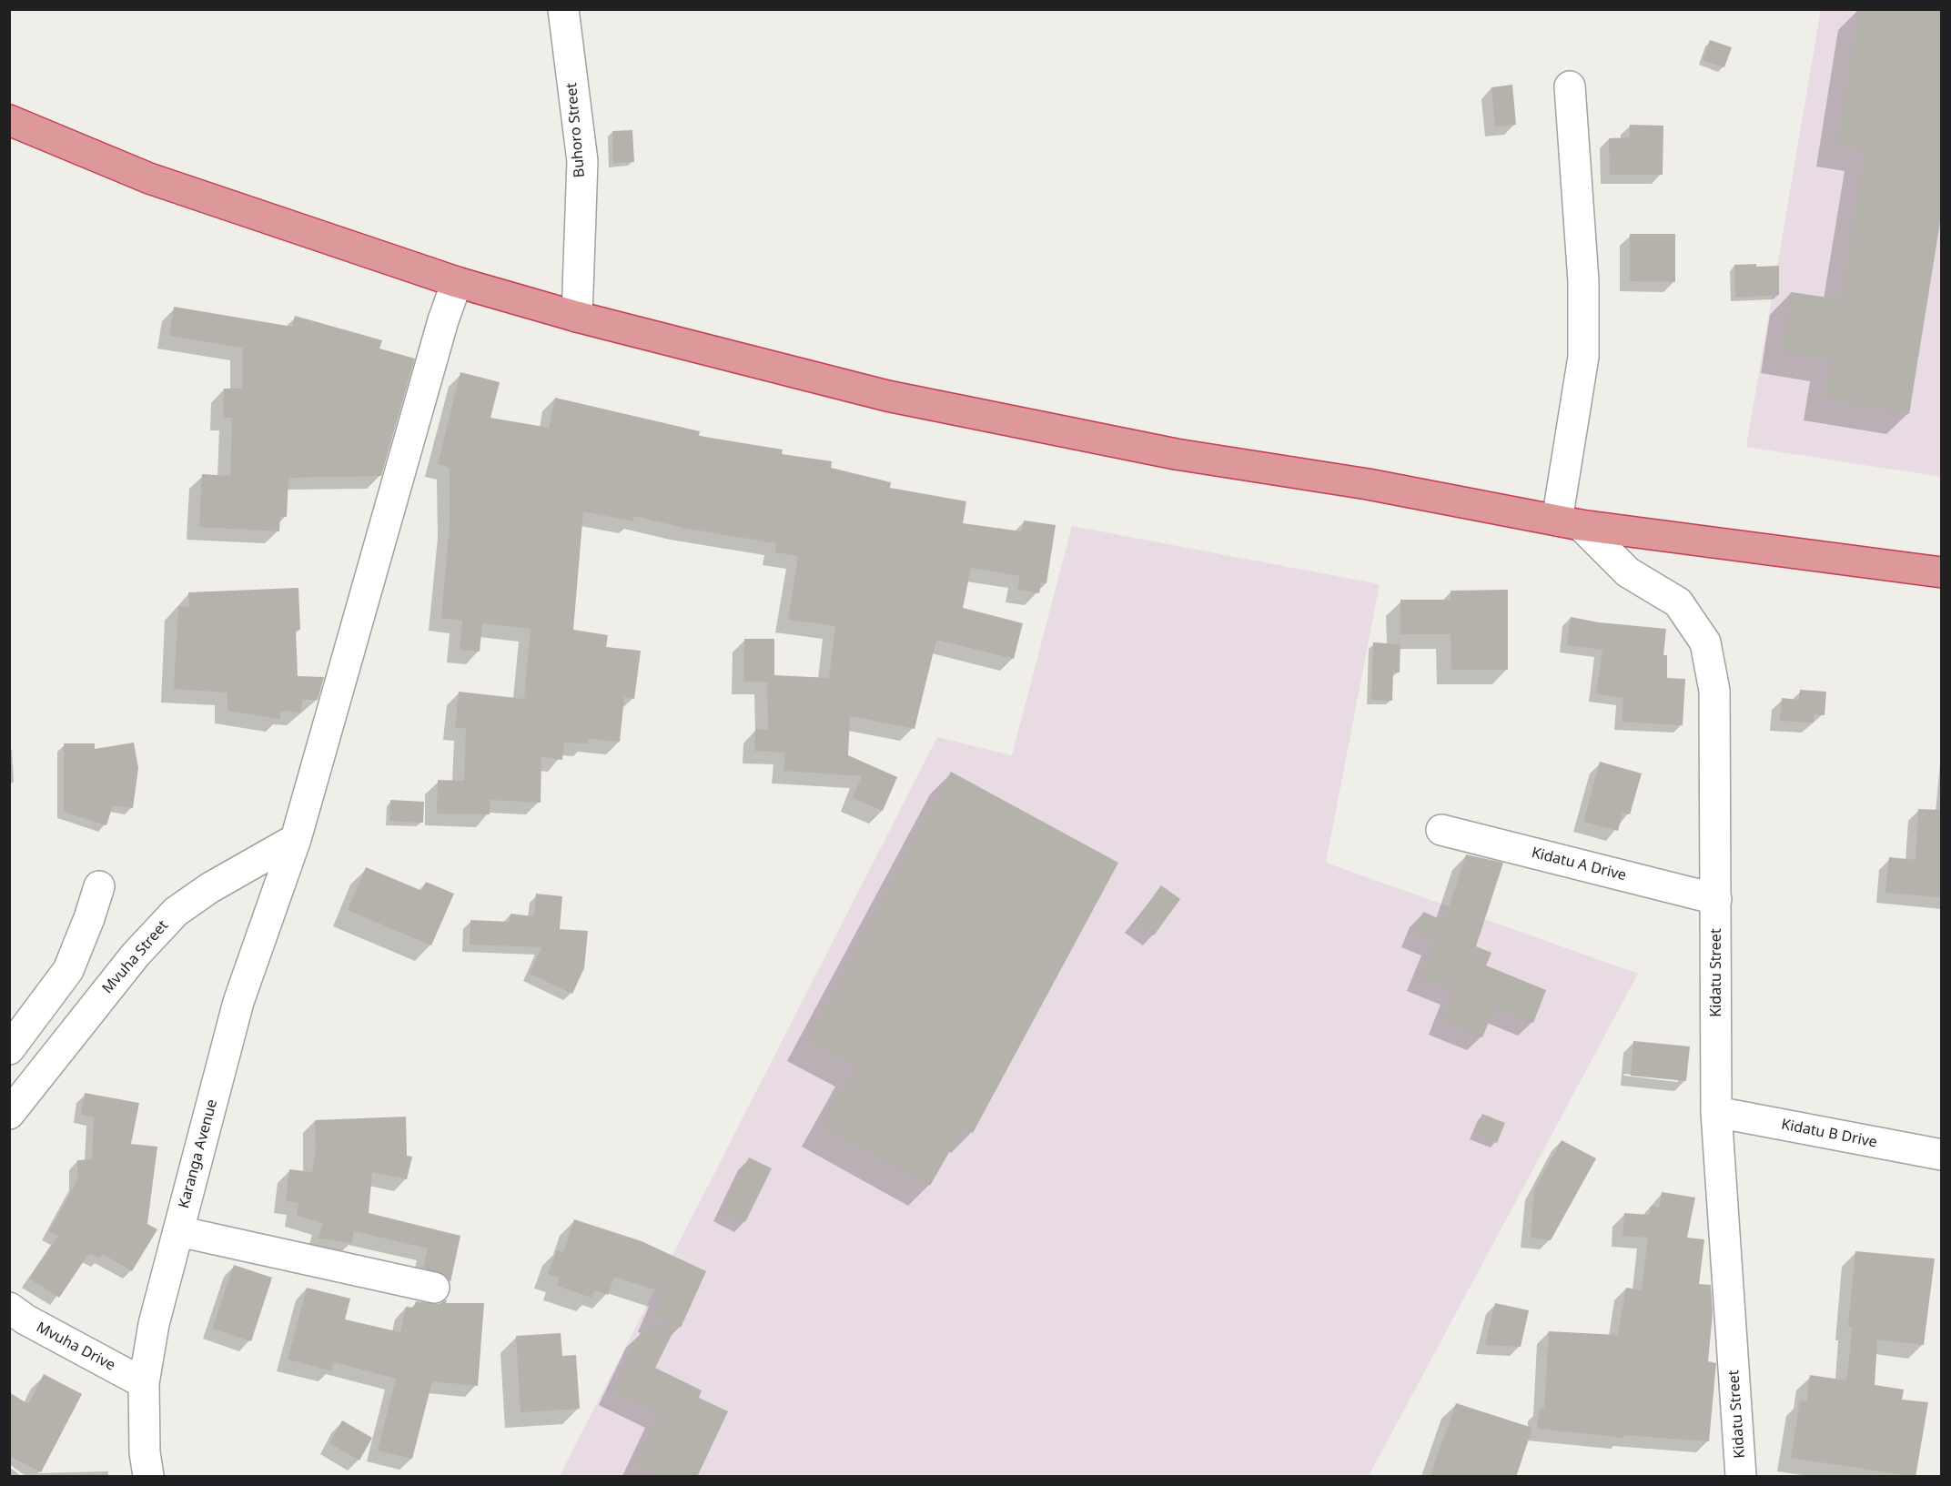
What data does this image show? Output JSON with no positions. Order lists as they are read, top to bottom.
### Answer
{
  "streets": {
    "street": [
      "Buhoro Street",
      "Kidatu A Drive",
      "Mvuha Street",
      "Kidatu Street",
      "Kidatu B Drive",
      "Karanga Avenue",
      "Mvuha Drive"
    ]
  },
  "crossings": [
    ["Kidatu A Drive", "Kidatu Street"],
    ["Mvuha Street", "Karanga Avenue"],
    ["Kidatu Street", "Kidatu B Drive"],
    ["Karanga Avenue", "Mvuha Drive"]
  ]
}
